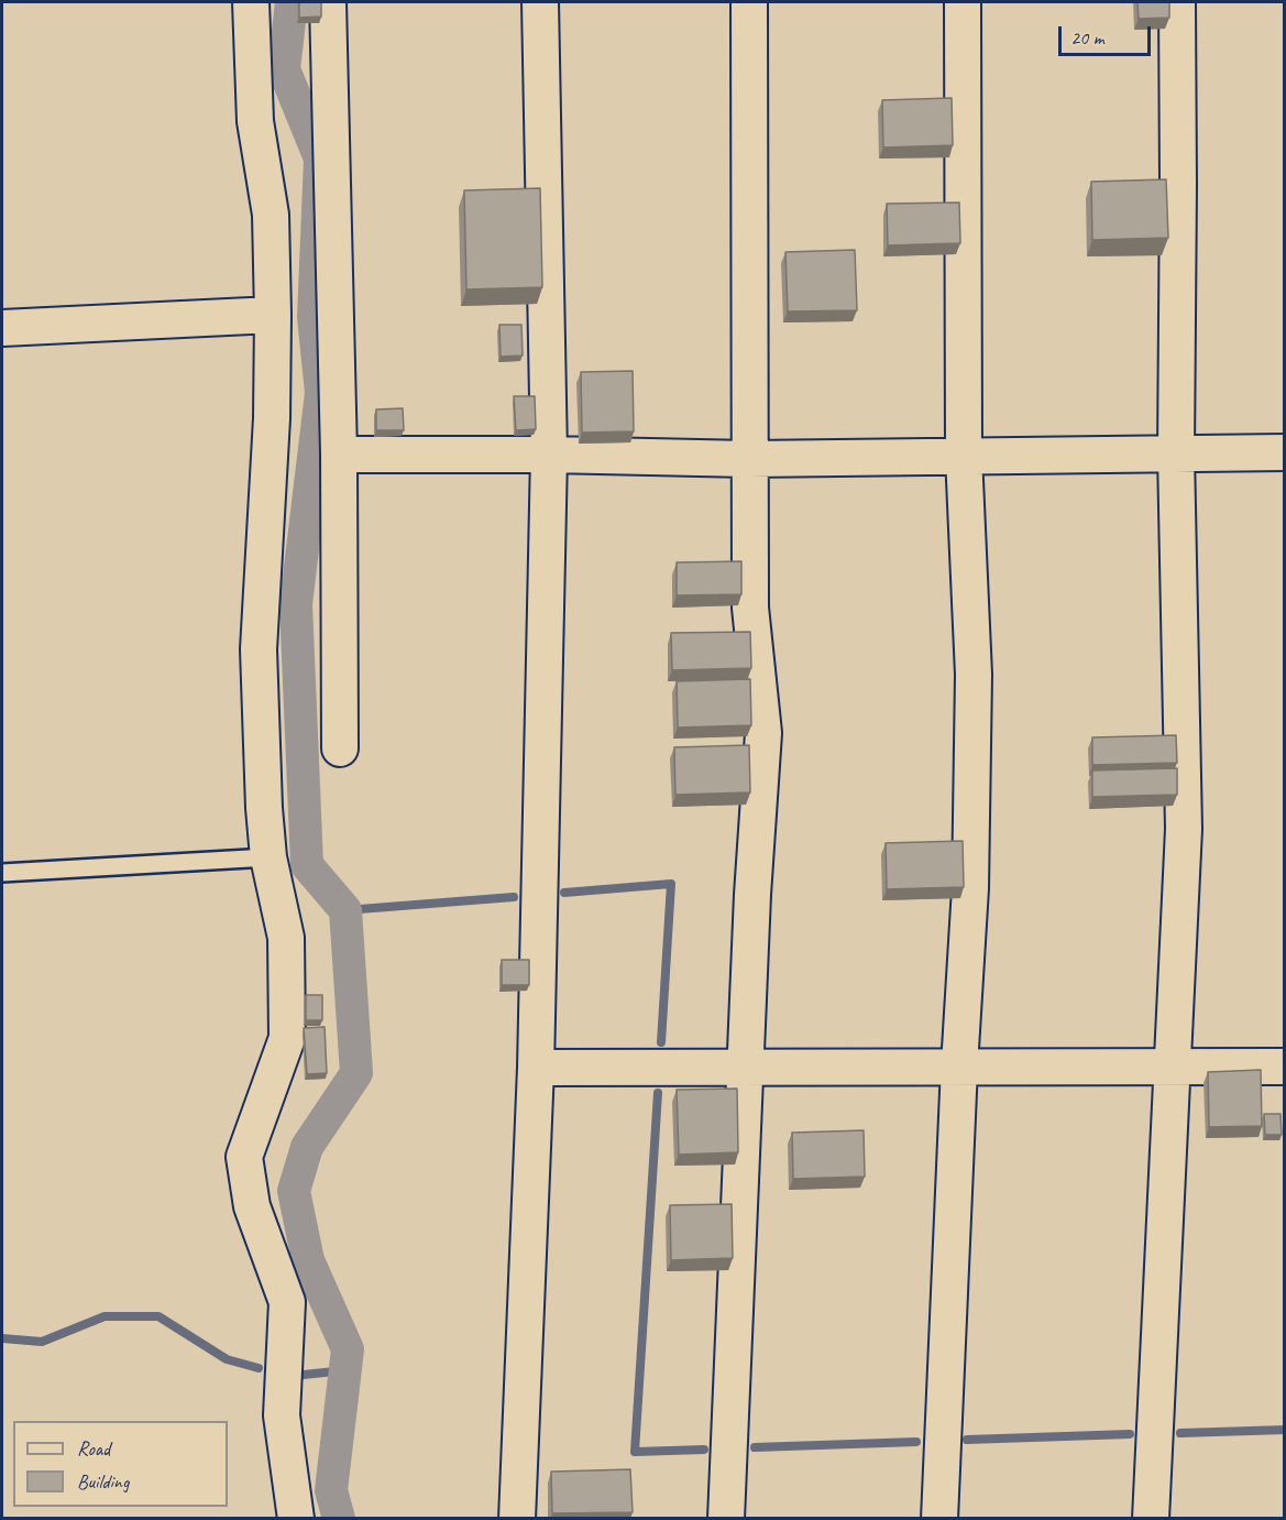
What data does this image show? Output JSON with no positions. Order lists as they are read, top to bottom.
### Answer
{
  "legend": ["Road", "Building"],
  "scale_bar": "20 m"
}
